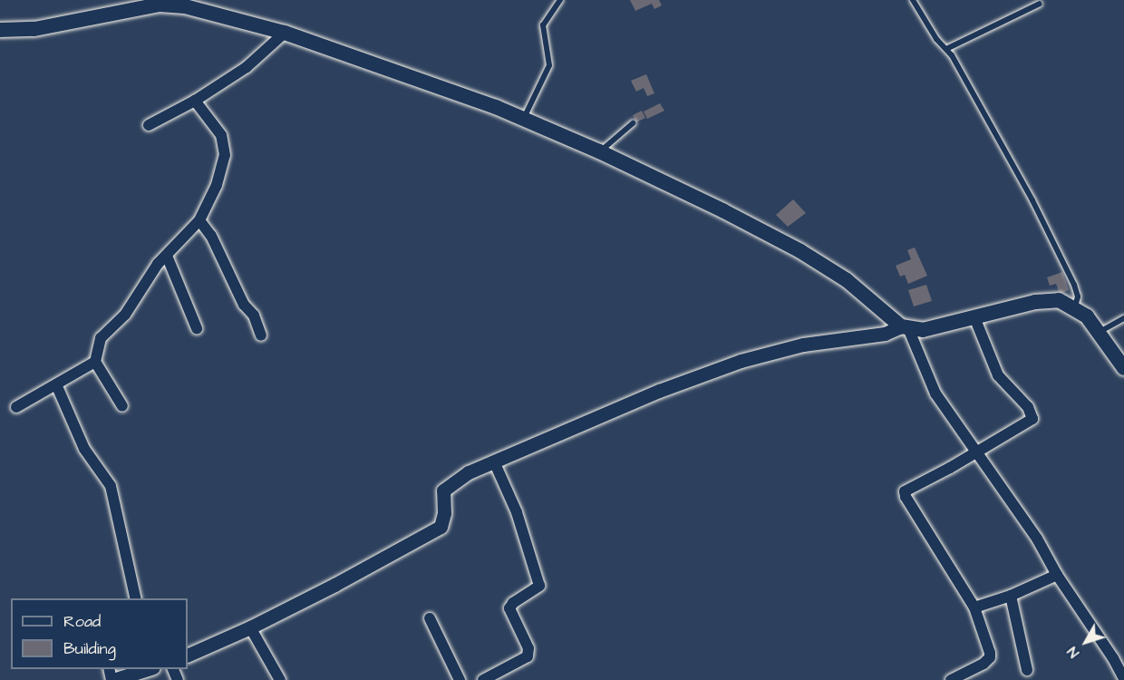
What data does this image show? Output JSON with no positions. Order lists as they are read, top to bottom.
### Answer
{
  "legend": ["Road", "Building"],
  "north": "bottom left"
}
